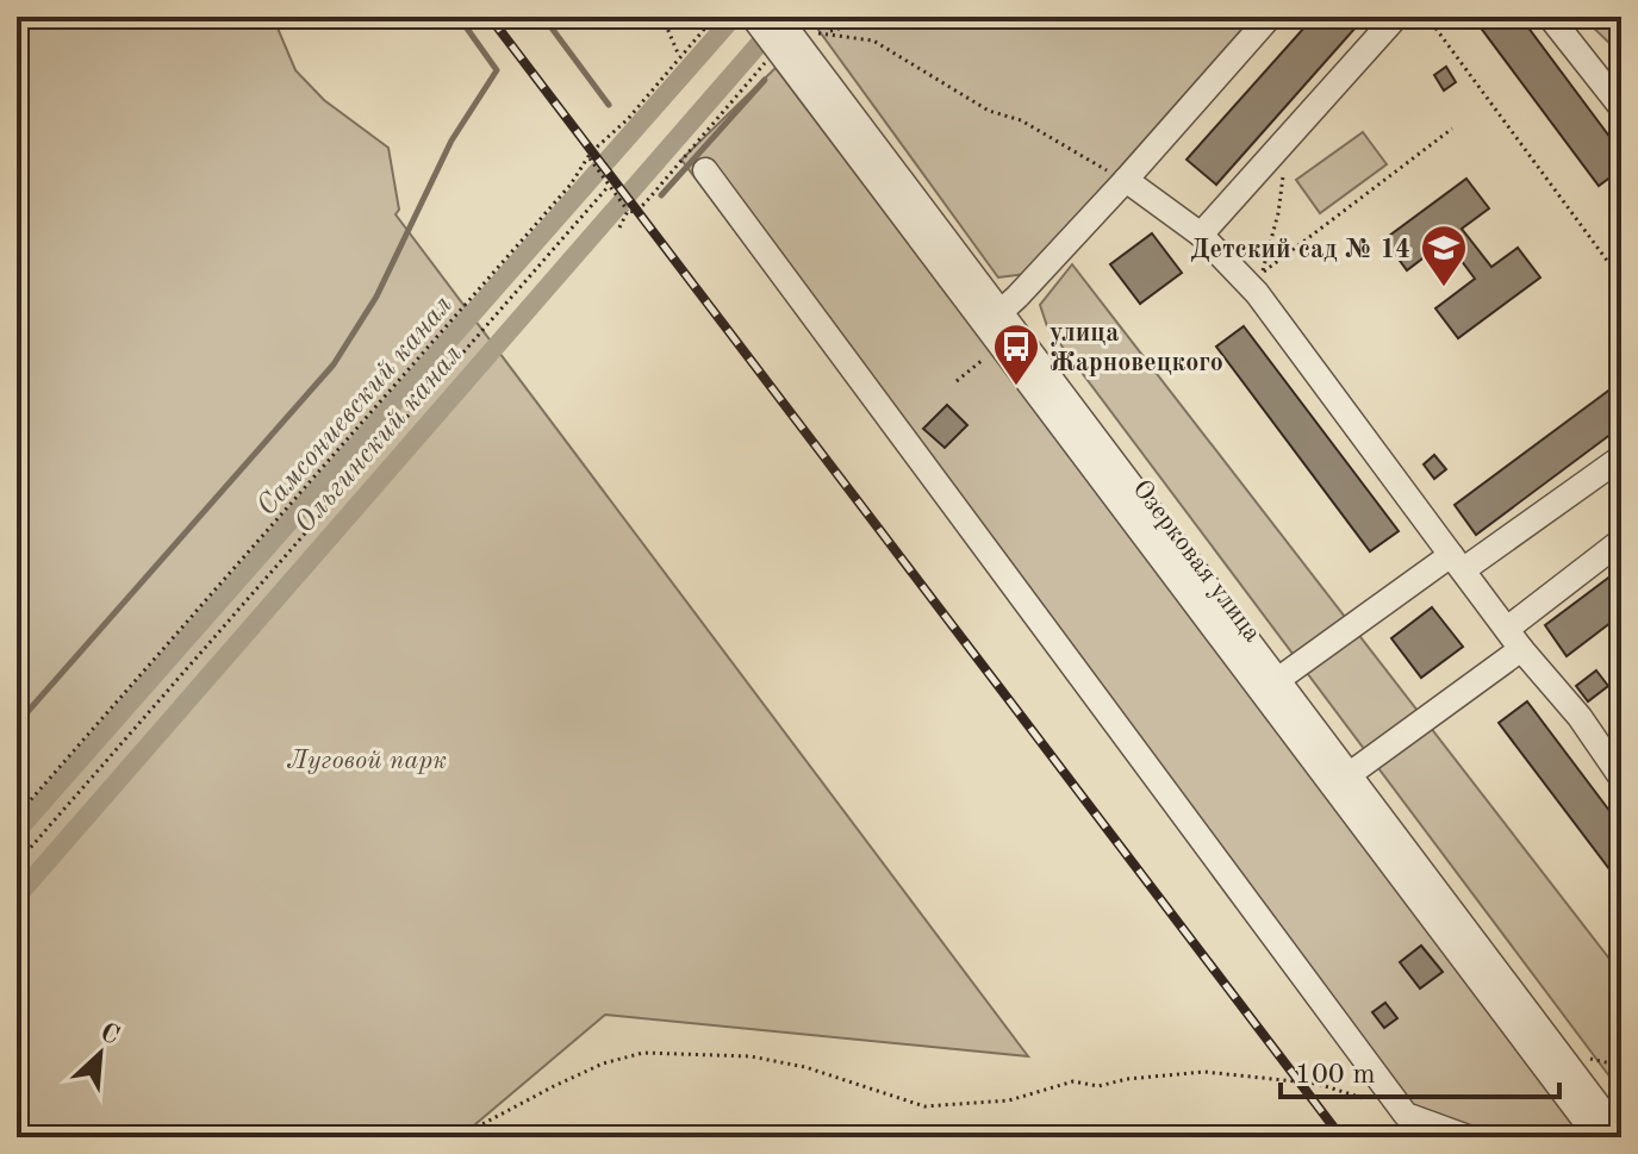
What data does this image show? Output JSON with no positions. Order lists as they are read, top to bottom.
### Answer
{
  "streets": {
    "street": ["Озерковая улица"]
  },
  "water": ["Самсониевский канал", "Ольгинский канал"],
  "parks": ["Луговой парк"],
  "places": {
    "school or university": ["Детский сад № 14"],
    "bus stop": ["улица Жарновецкого"]
  },
  "scale_bar": "100 m",
  "north": "top right"
}
